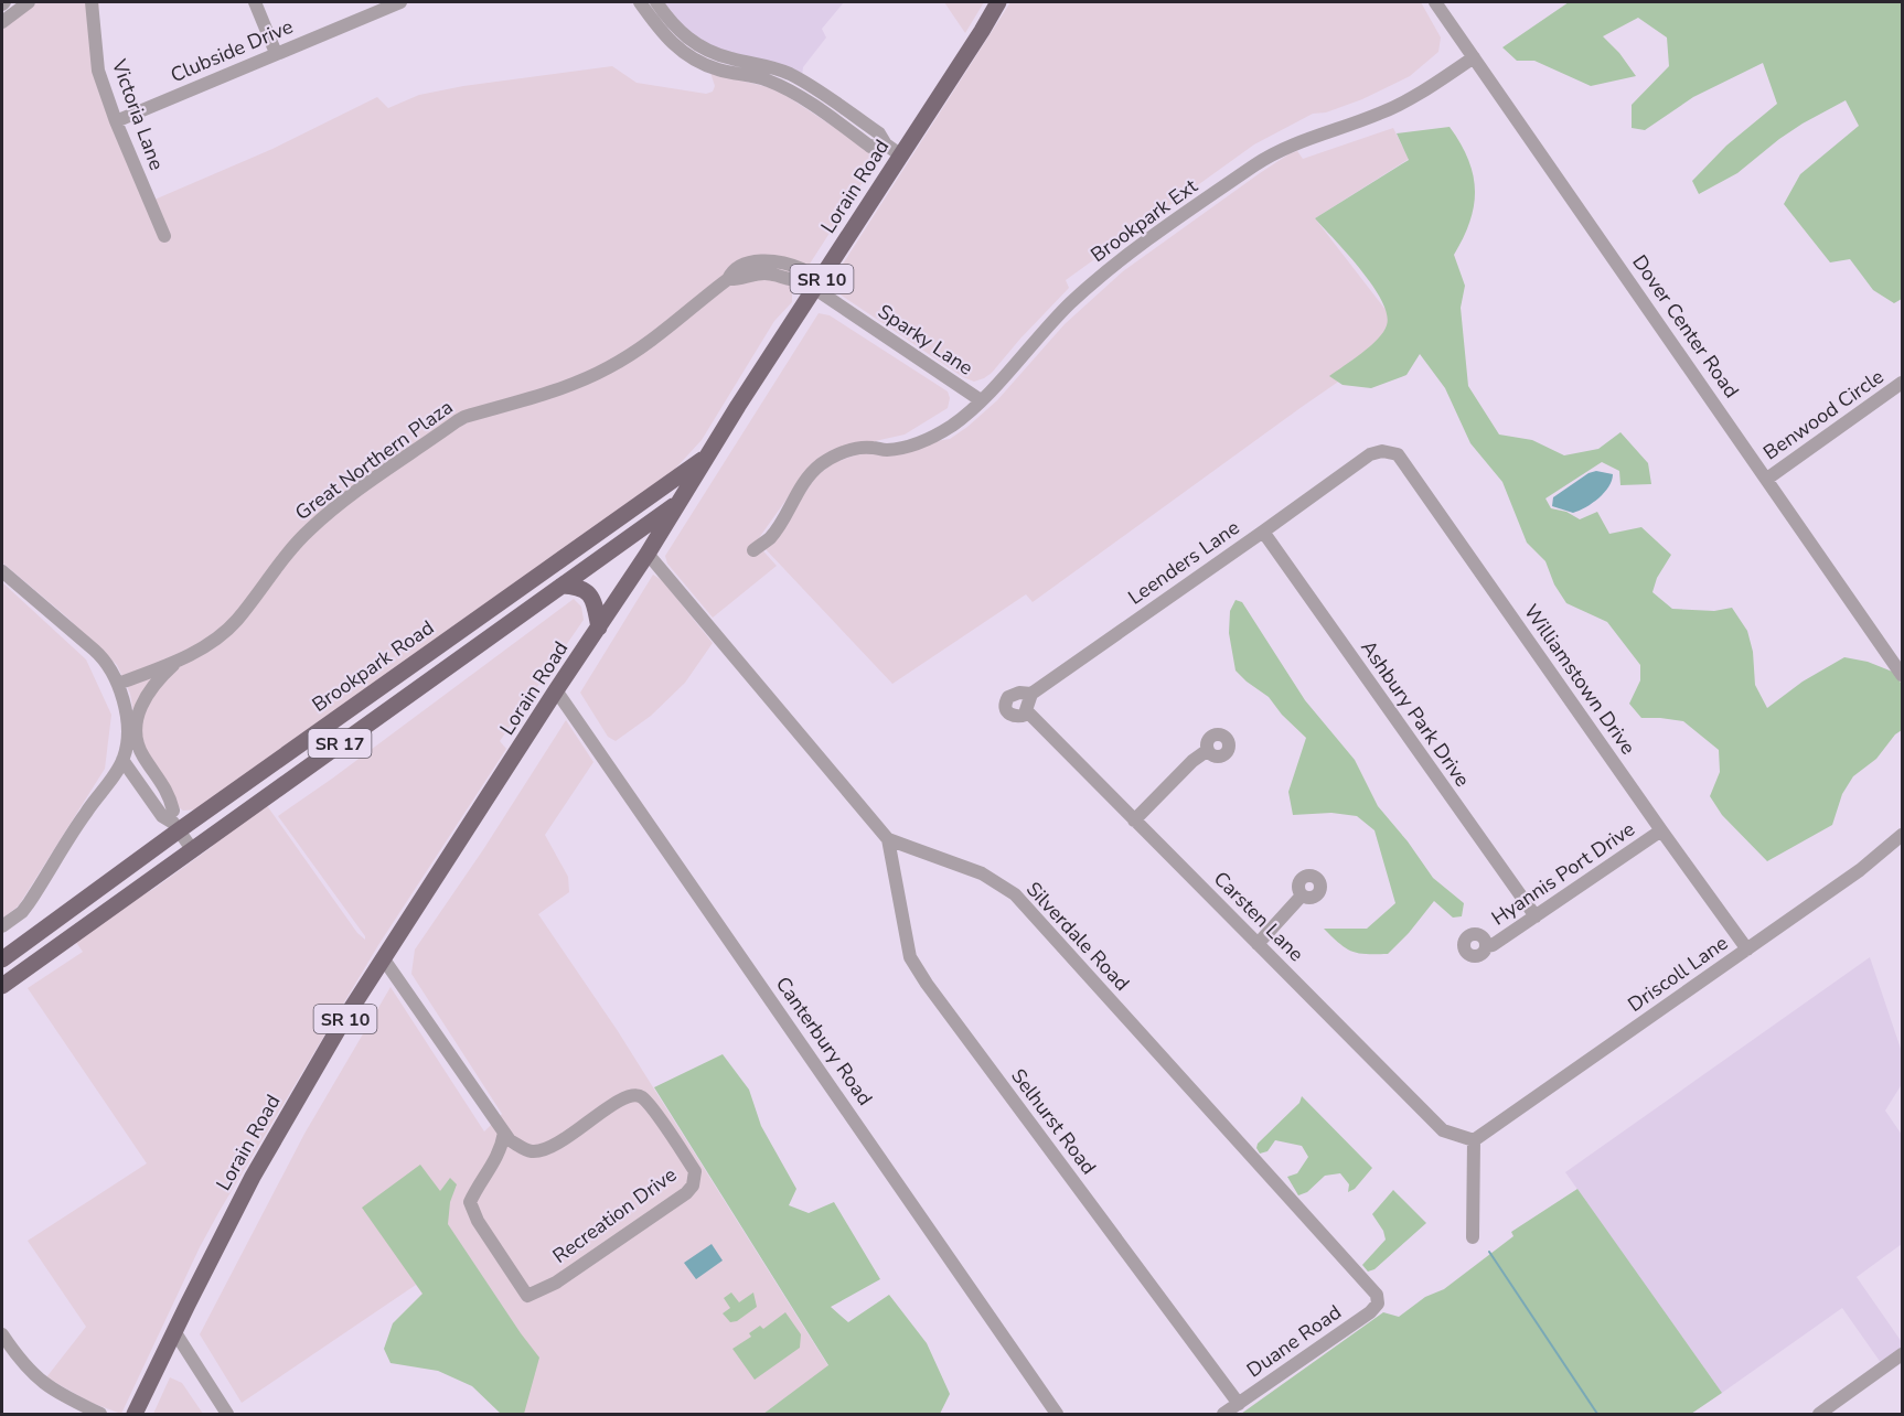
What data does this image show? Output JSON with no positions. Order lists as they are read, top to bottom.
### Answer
{
  "streets": {
    "main road": [
      "Lorain Road",
      "SR 10",
      "Brookpark Road",
      "SR 17"
    ],
    "street": [
      "Clubside Drive",
      "Victoria Lane",
      "Brookpark Ext",
      "Dover Center Road",
      "Sparky Lane",
      "Benwood Circle",
      "Great Northern Plaza",
      "Leenders Lane",
      "Williamstown Drive",
      "Ashbury Park Drive",
      "Hyannis Port Drive",
      "Carsten Lane",
      "Silverdale Road",
      "Driscoll Lane",
      "Canterbury Road",
      "Selhurst Road",
      "Recreation Drive",
      "Duane Road"
    ]
  },
  "crossings": [
    ["Clubside Drive", "Victoria Lane"],
    ["Lorain Road", "Sparky Lane"],
    ["Lorain Road", "Great Northern Plaza"],
    ["Lorain Road", "Brookpark Road"],
    ["Lorain Road", "SR 17"],
    ["Lorain Road", "Silverdale Road"],
    ["Lorain Road", "Canterbury Road"],
    ["Lorain Road", "Recreation Drive"],
    ["Brookpark Ext", "Dover Center Road"],
    ["Brookpark Ext", "Sparky Lane"],
    ["Dover Center Road", "Benwood Circle"],
    ["Sparky Lane", "Great Northern Plaza"],
    ["Great Northern Plaza", "Brookpark Road"],
    ["Leenders Lane", "Williamstown Drive"],
    ["Leenders Lane", "Ashbury Park Drive"],
    ["Leenders Lane", "Carsten Lane"],
    ["Williamstown Drive", "Hyannis Port Drive"],
    ["Williamstown Drive", "Driscoll Lane"],
    ["Ashbury Park Drive", "Hyannis Port Drive"],
    ["Carsten Lane", "Driscoll Lane"],
    ["Silverdale Road", "Selhurst Road"],
    ["Silverdale Road", "Duane Road"],
    ["Selhurst Road", "Duane Road"]
  ]
}
